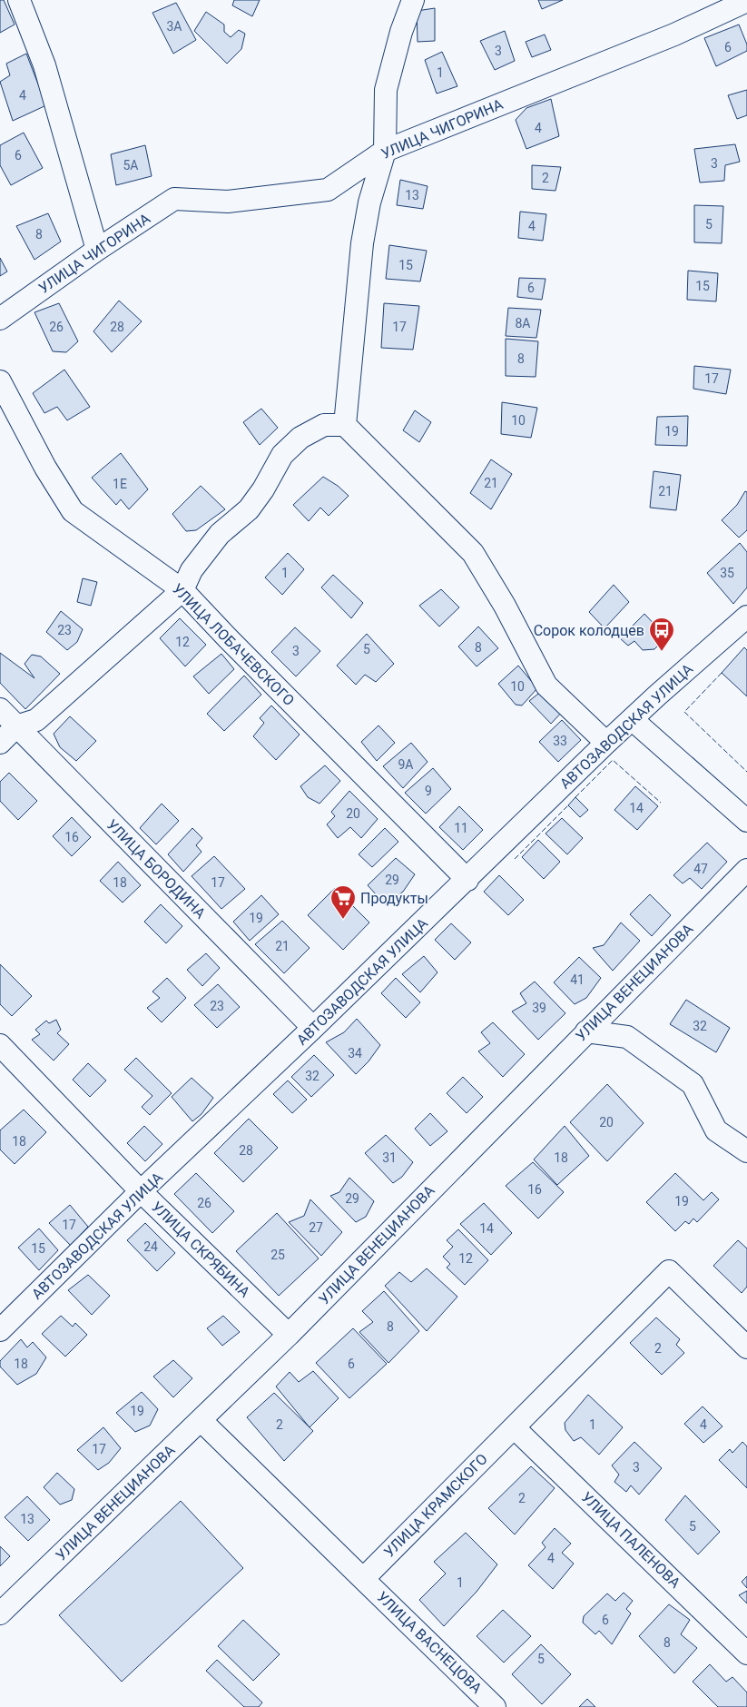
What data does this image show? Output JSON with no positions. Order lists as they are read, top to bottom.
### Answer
{
  "streets": {
    "street": [
      "УЛИЦА ЧИГОРИНА",
      "УЛИЦА ЛОБАЧЕВСКОГО",
      "АВТОЗАВОДСКАЯ УЛИЦА",
      "УЛИЦА БОРОДИНА",
      "УЛИЦА ВЕНЕЦИАНОВА",
      "УЛИЦА СКРЯБИНА",
      "УЛИЦА КРАМСКОГО",
      "УЛИЦА ПАЛЕНОВА",
      "УЛИЦА ВАСНЕЦОВА"
    ]
  },
  "crossings": [
    ["УЛИЦА ЛОБАЧЕВСКОГО", "АВТОЗАВОДСКАЯ УЛИЦА"],
    ["АВТОЗАВОДСКАЯ УЛИЦА", "УЛИЦА БОРОДИНА"],
    ["АВТОЗАВОДСКАЯ УЛИЦА", "УЛИЦА СКРЯБИНА"],
    ["УЛИЦА ВЕНЕЦИАНОВА", "УЛИЦА СКРЯБИНА"],
    ["УЛИЦА КРАМСКОГО", "УЛИЦА ПАЛЕНОВА"],
    ["УЛИЦА КРАМСКОГО", "УЛИЦА ВАСНЕЦОВА"]
  ],
  "places": {
    "bus stop": ["Сорок колодцев"],
    "supermarket": ["Продукты"]
  },
  "house_numbers": [
    "3А",
    "6",
    "3",
    "1",
    "4",
    "4",
    "6",
    "3",
    "5А",
    "2",
    "13",
    "5",
    "4",
    "8",
    "15",
    "15",
    "6",
    "8А",
    "26",
    "28",
    "17",
    "8",
    "17",
    "10",
    "19",
    "21",
    "1Е",
    "21",
    "1",
    "35",
    "23",
    "12",
    "8",
    "5",
    "3",
    "10",
    "33",
    "9А",
    "9",
    "14",
    "20",
    "11",
    "16",
    "47",
    "29",
    "18",
    "17",
    "19",
    "21",
    "41",
    "23",
    "39",
    "32",
    "34",
    "32",
    "20",
    "18",
    "28",
    "31",
    "18",
    "16",
    "29",
    "19",
    "26",
    "17",
    "27",
    "14",
    "24",
    "15",
    "25",
    "12",
    "8",
    "2",
    "18",
    "6",
    "19",
    "2",
    "1",
    "4",
    "17",
    "3",
    "2",
    "13",
    "5",
    "4",
    "1",
    "6",
    "8",
    "5"
  ]
}
